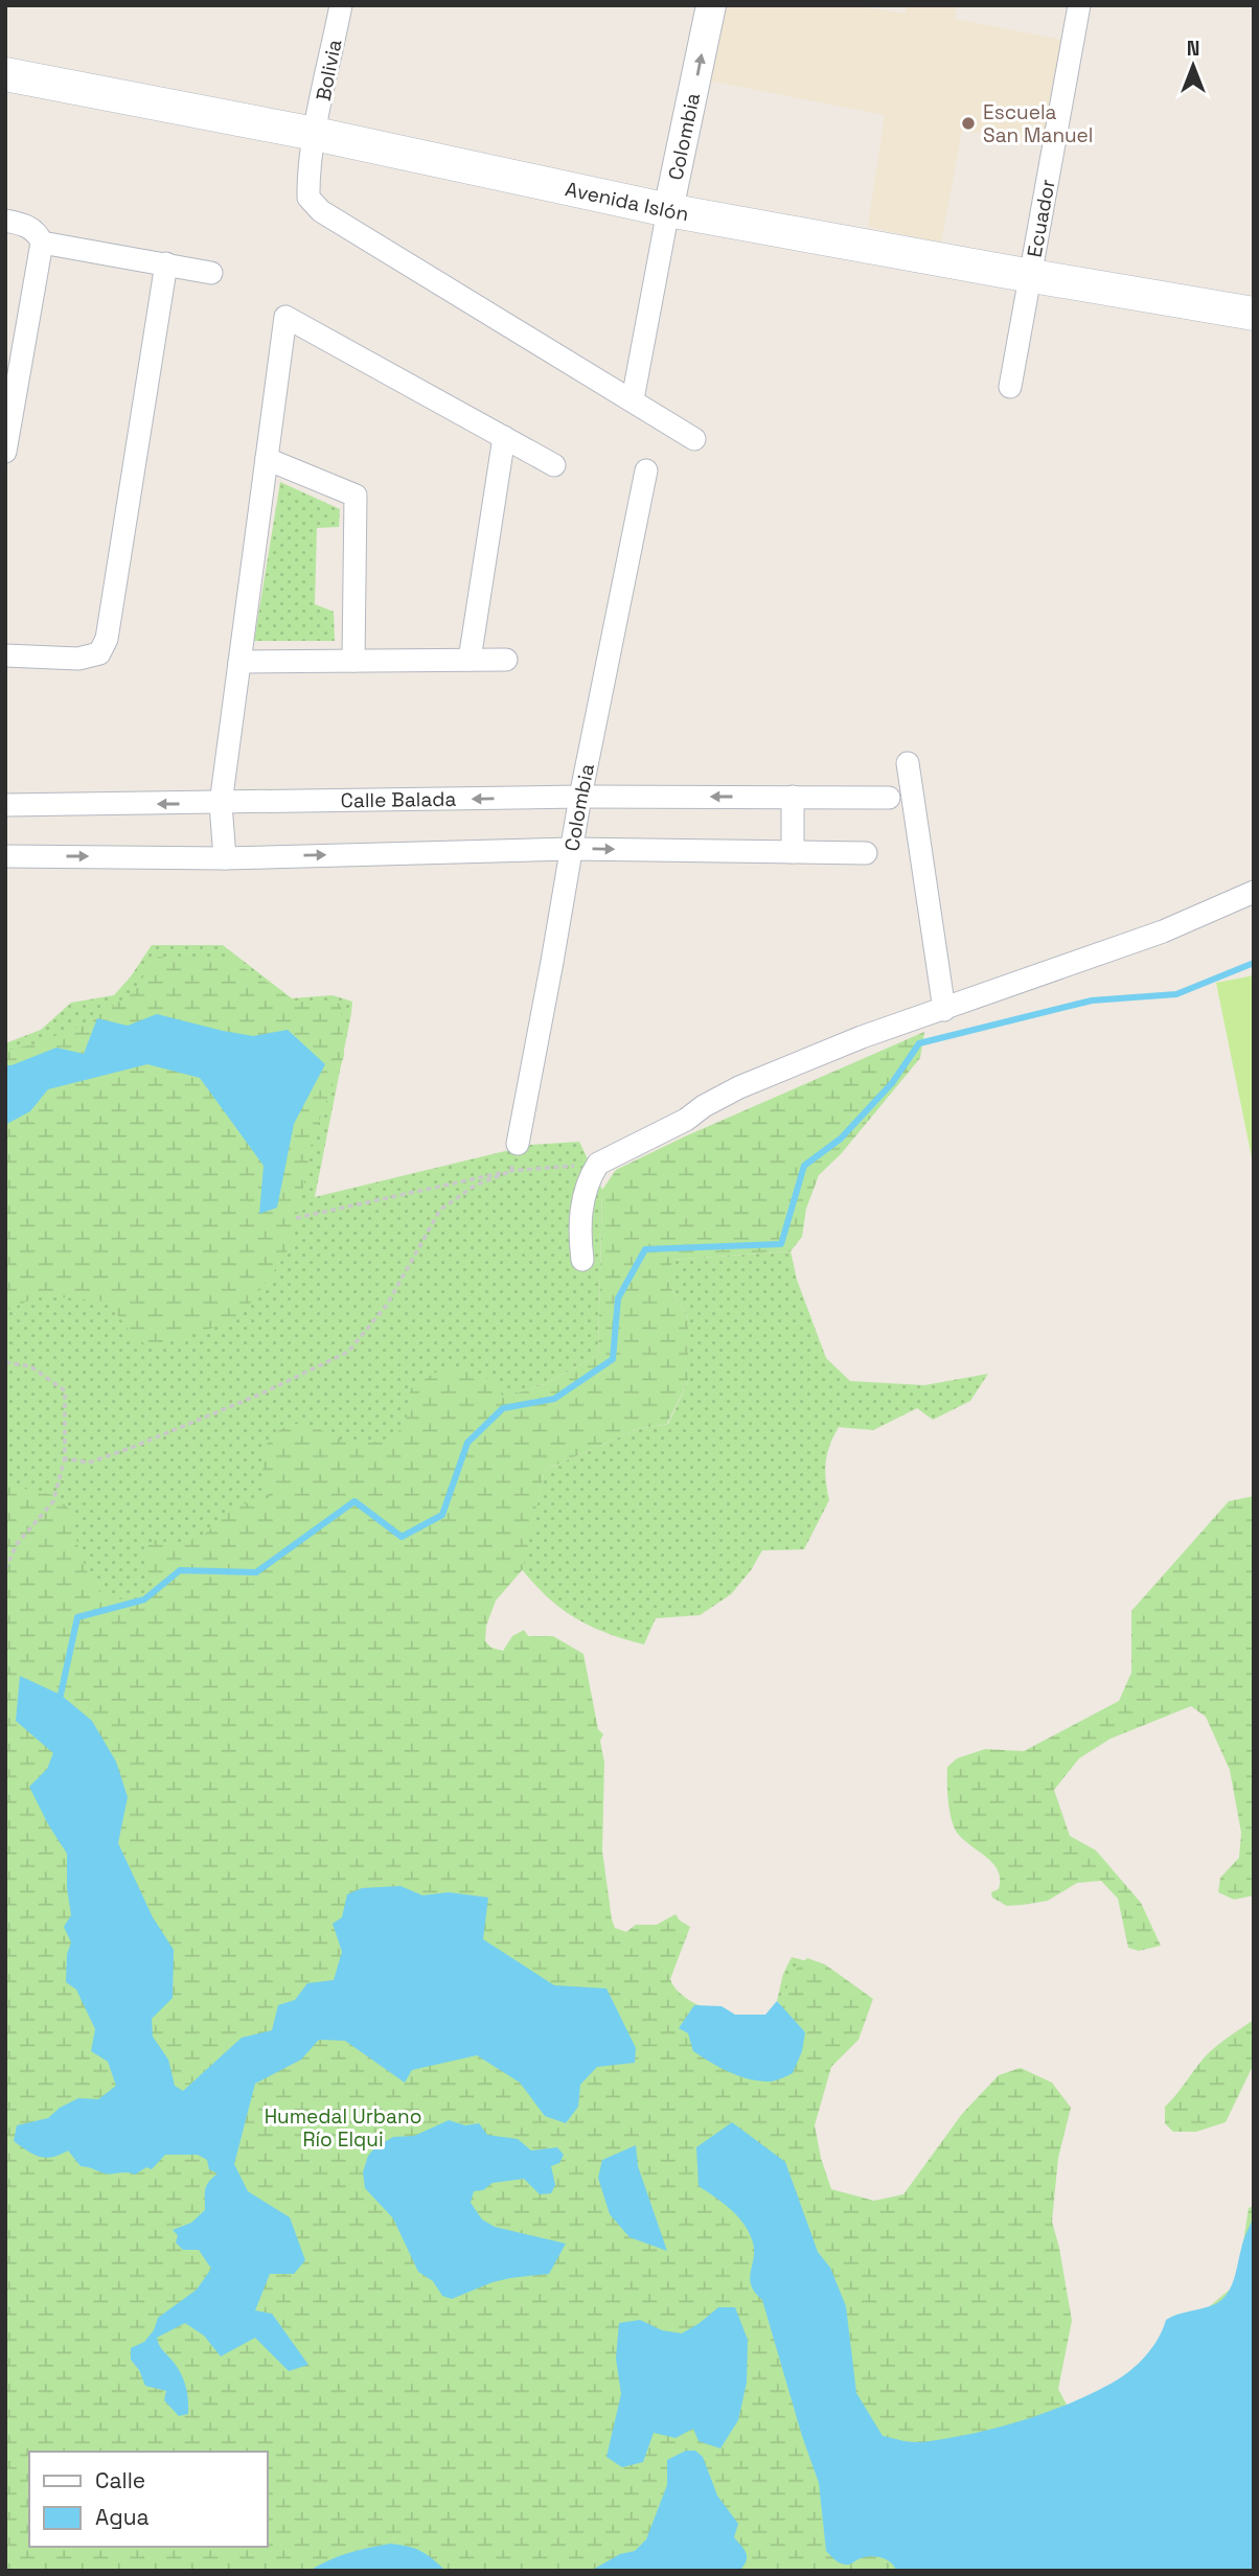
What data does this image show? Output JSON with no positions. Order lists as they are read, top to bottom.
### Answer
{
  "streets": {
    "main road": ["Avenida Islón"],
    "street": [
      "Bolivia",
      "Colombia",
      "Ecuador",
      "Calle Balada"
    ]
  },
  "crossings": [
    ["Bolivia", "Colombia"],
    ["Bolivia", "Avenida Islón"],
    ["Colombia", "Avenida Islón"],
    ["Colombia", "Calle Balada"],
    ["Avenida Islón", "Ecuador"]
  ],
  "parks": ["Humedal Urbano Río Elqui"],
  "places": ["Escuela San Manuel"],
  "legend": ["Calle", "Agua"],
  "north": "top"
}
